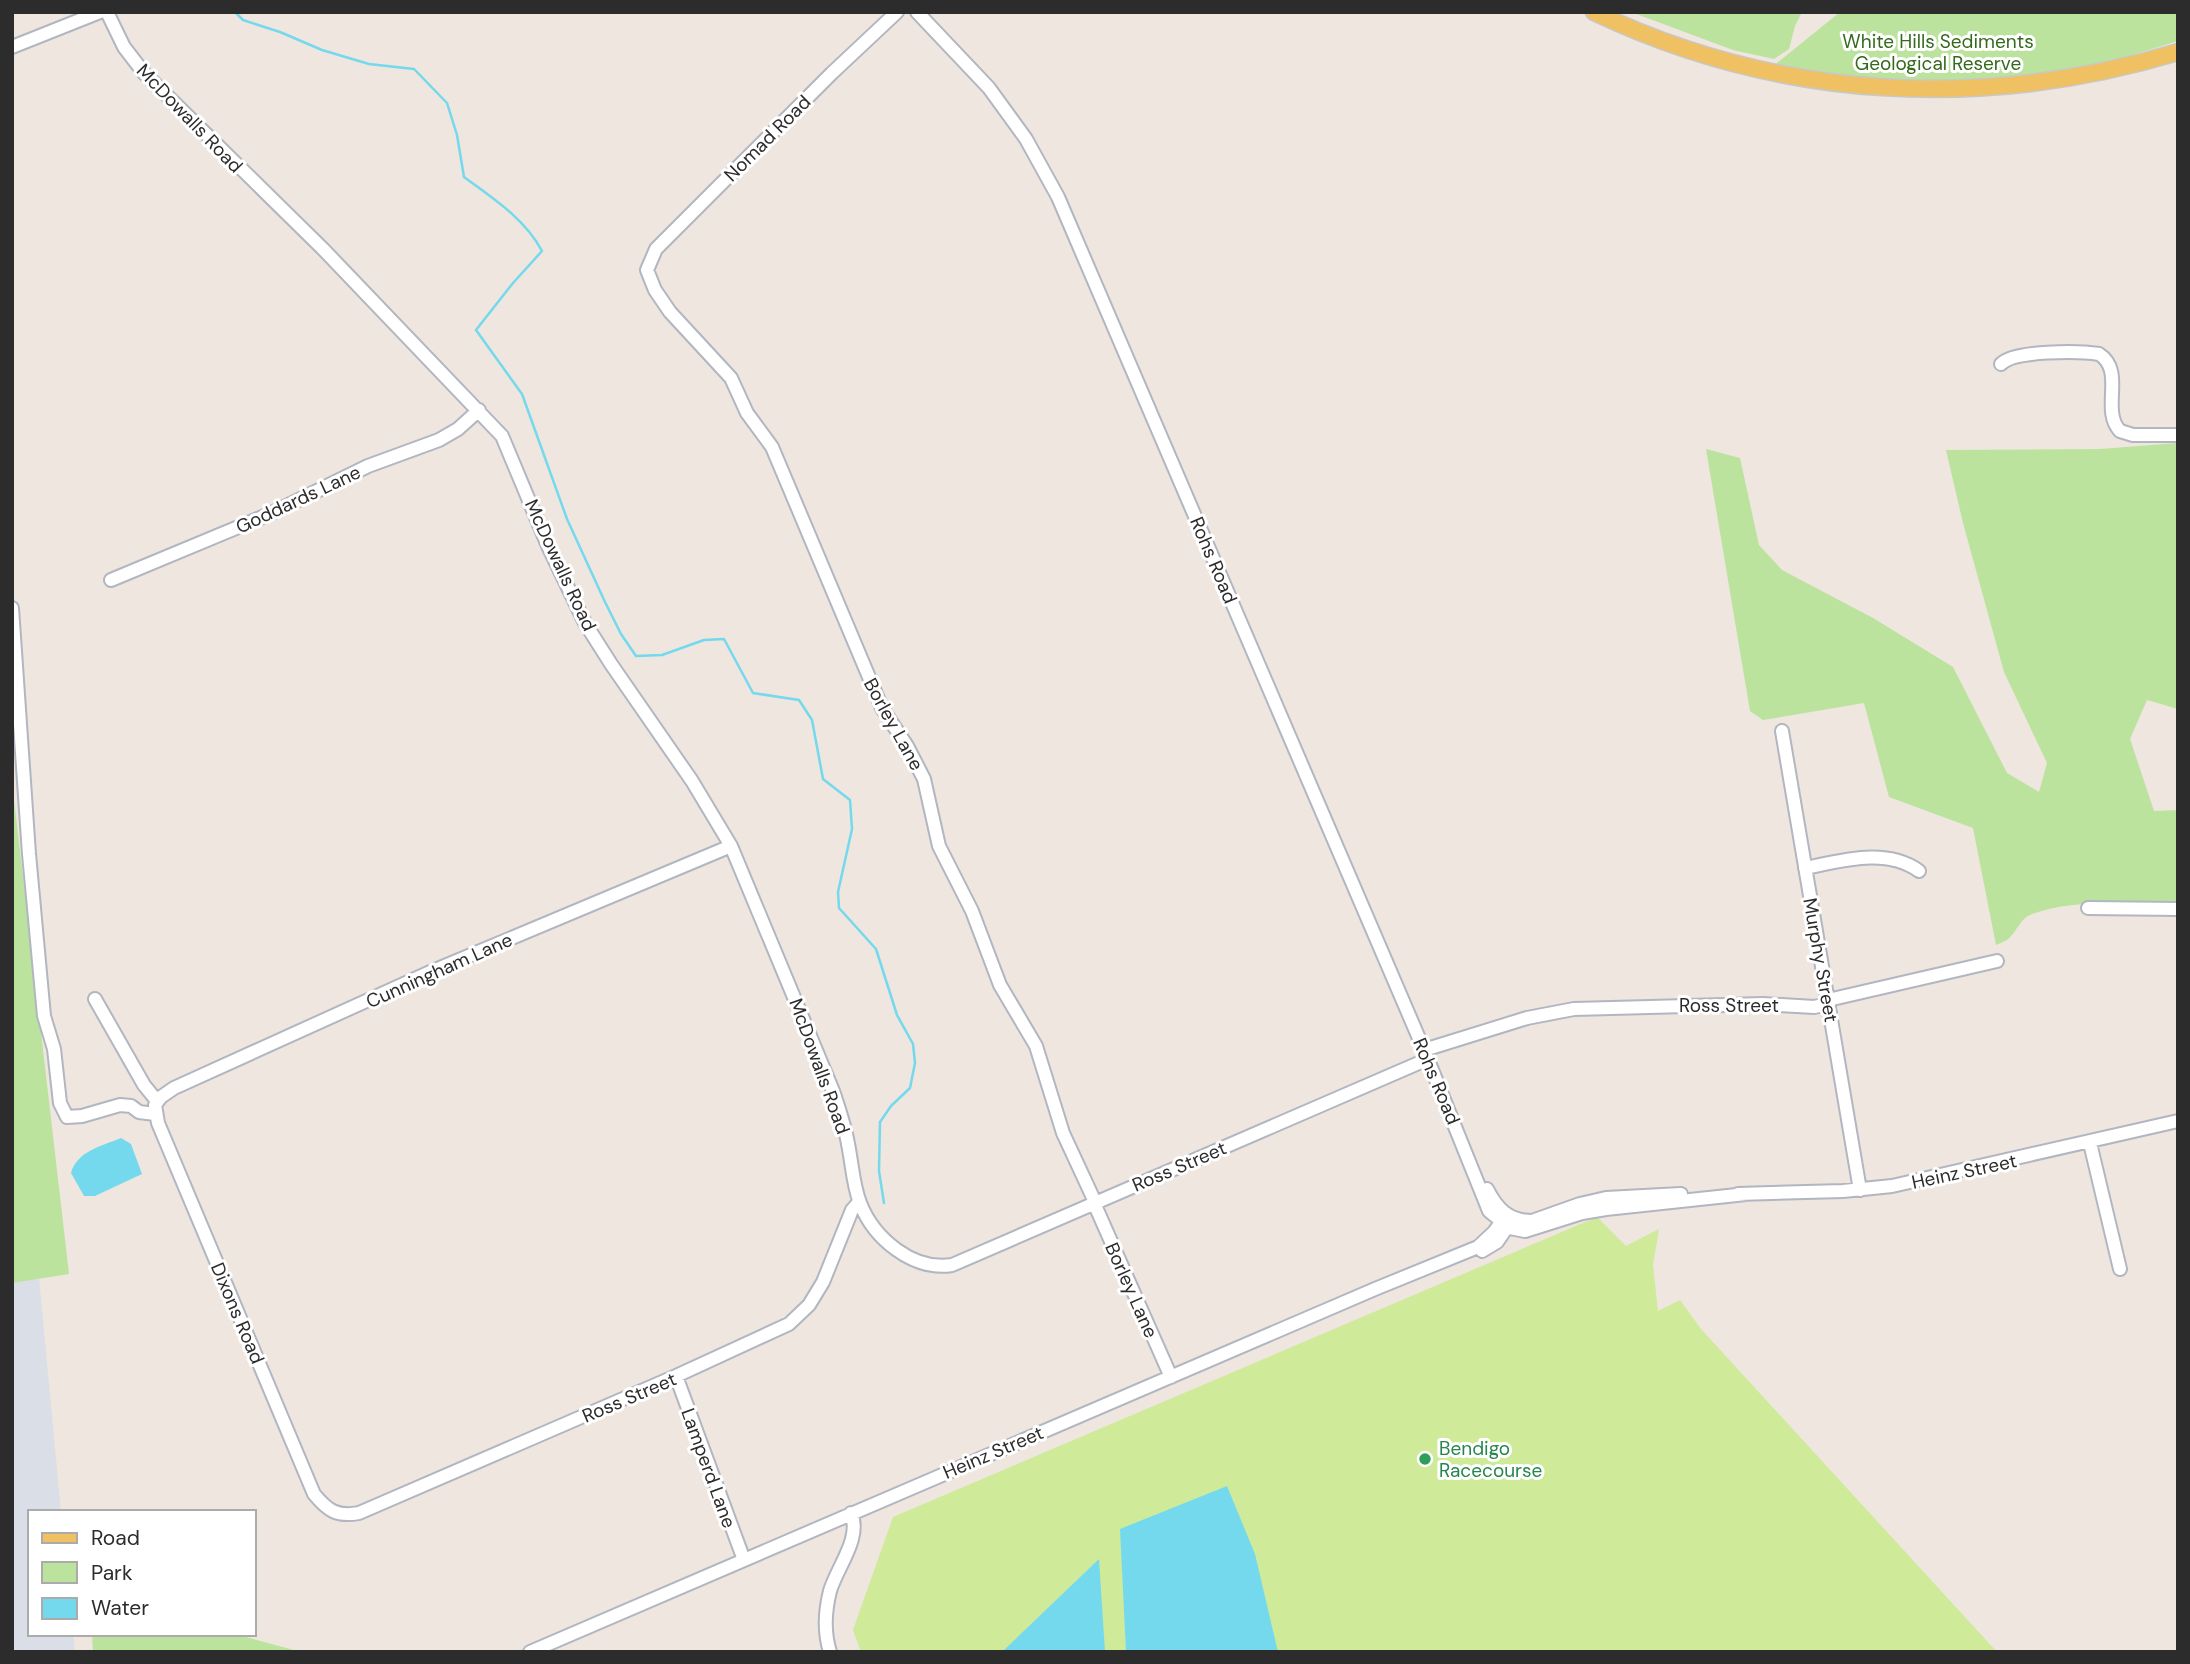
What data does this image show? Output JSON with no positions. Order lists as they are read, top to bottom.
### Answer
{
  "streets": {
    "street": [
      "McDowalls Road",
      "Nomad Road",
      "Goddards Lane",
      "Rohs Road",
      "Borley Lane",
      "Murphy Street",
      "Cunningham Lane",
      "Ross Street",
      "Heinz Street",
      "Dixons Road",
      "Lamperd Lane"
    ]
  },
  "crossings": [
    ["McDowalls Road", "Goddards Lane"],
    ["McDowalls Road", "Cunningham Lane"],
    ["McDowalls Road", "Ross Street"],
    ["Nomad Road", "Borley Lane"],
    ["Rohs Road", "Ross Street"],
    ["Rohs Road", "Heinz Street"],
    ["Borley Lane", "Ross Street"],
    ["Borley Lane", "Heinz Street"],
    ["Murphy Street", "Ross Street"],
    ["Murphy Street", "Heinz Street"],
    ["Cunningham Lane", "Dixons Road"],
    ["Ross Street", "Dixons Road"],
    ["Ross Street", "Lamperd Lane"],
    ["Heinz Street", "Lamperd Lane"]
  ],
  "parks": ["White Hills Sediments Geological Reserve"],
  "places": ["Bendigo Racecourse"],
  "legend": ["Road", "Park", "Water"]
}
